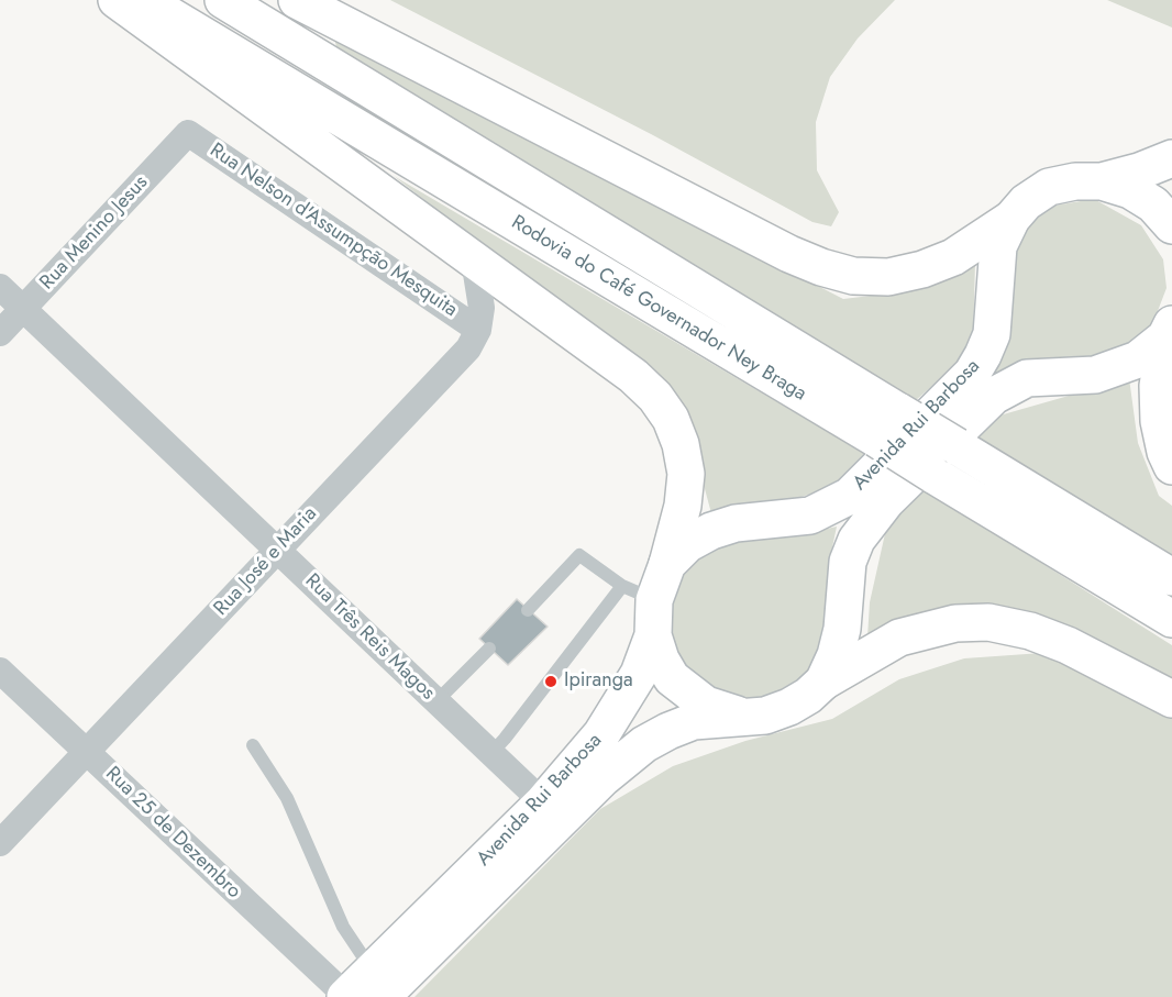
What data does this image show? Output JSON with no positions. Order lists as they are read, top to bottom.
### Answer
{
  "streets": {
    "main road": ["Rodovia do Café Governador Ney Braga", "Avenida Rui Barbosa"],
    "street": [
      "Rua Nelson d'Assumpção Mesquita",
      "Rua Menino Jesus",
      "Rua José e Maria",
      "Rua Três Reis Magos",
      "Rua 25 de Dezembro"
    ]
  },
  "crossings": [
    ["Rua Nelson d'Assumpção Mesquita", "Rua Menino Jesus"],
    ["Rua Nelson d'Assumpção Mesquita", "Rua José e Maria"],
    ["Rua Menino Jesus", "Rua Três Reis Magos"],
    ["Avenida Rui Barbosa", "Rua Três Reis Magos"],
    ["Avenida Rui Barbosa", "Rua 25 de Dezembro"],
    ["Rua José e Maria", "Rua Três Reis Magos"],
    ["Rua José e Maria", "Rua 25 de Dezembro"]
  ],
  "places": ["Ipiranga"]
}
